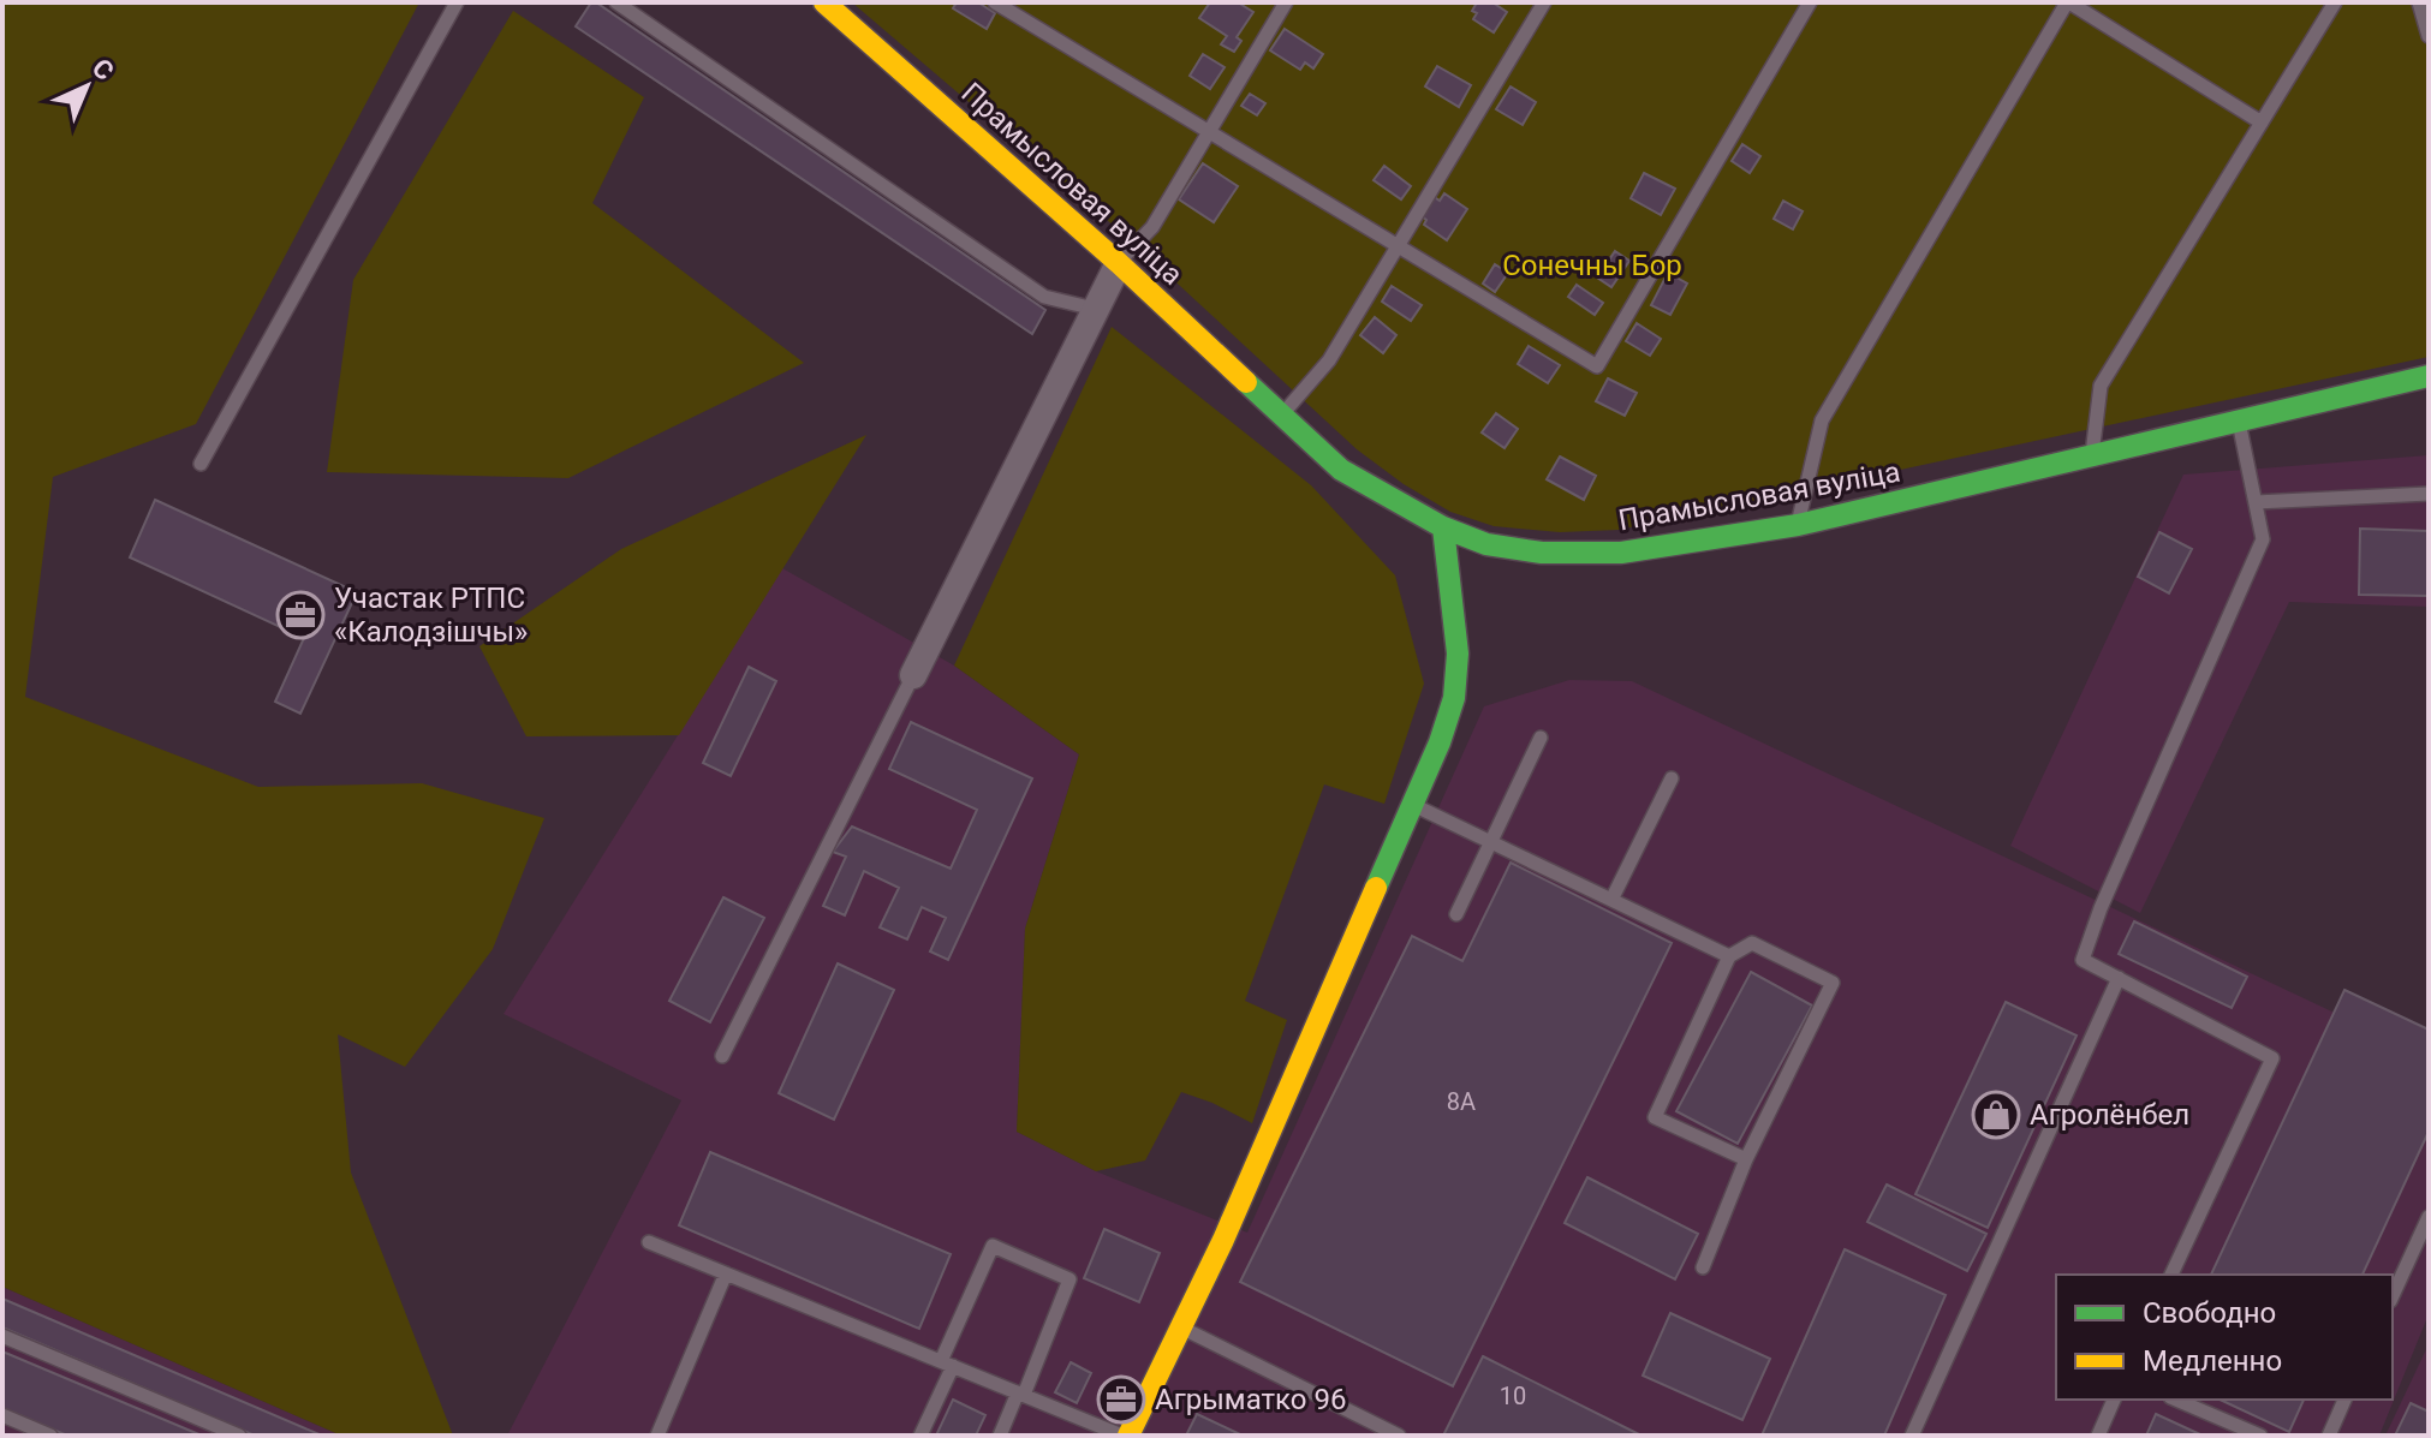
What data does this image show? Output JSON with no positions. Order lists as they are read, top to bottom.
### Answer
{
  "streets": {
    "street": ["Прамысловая вуліца"]
  },
  "parks": ["Сонечны Бор"],
  "places": {
    "office": ["Участак РТПС «Калодзішчы»", "Агрыматко 96"],
    "shop": ["Агролёнбел"]
  },
  "house_numbers": ["8А", "10"],
  "legend": ["Свободно", "Медленно"],
  "north": "top right"
}
